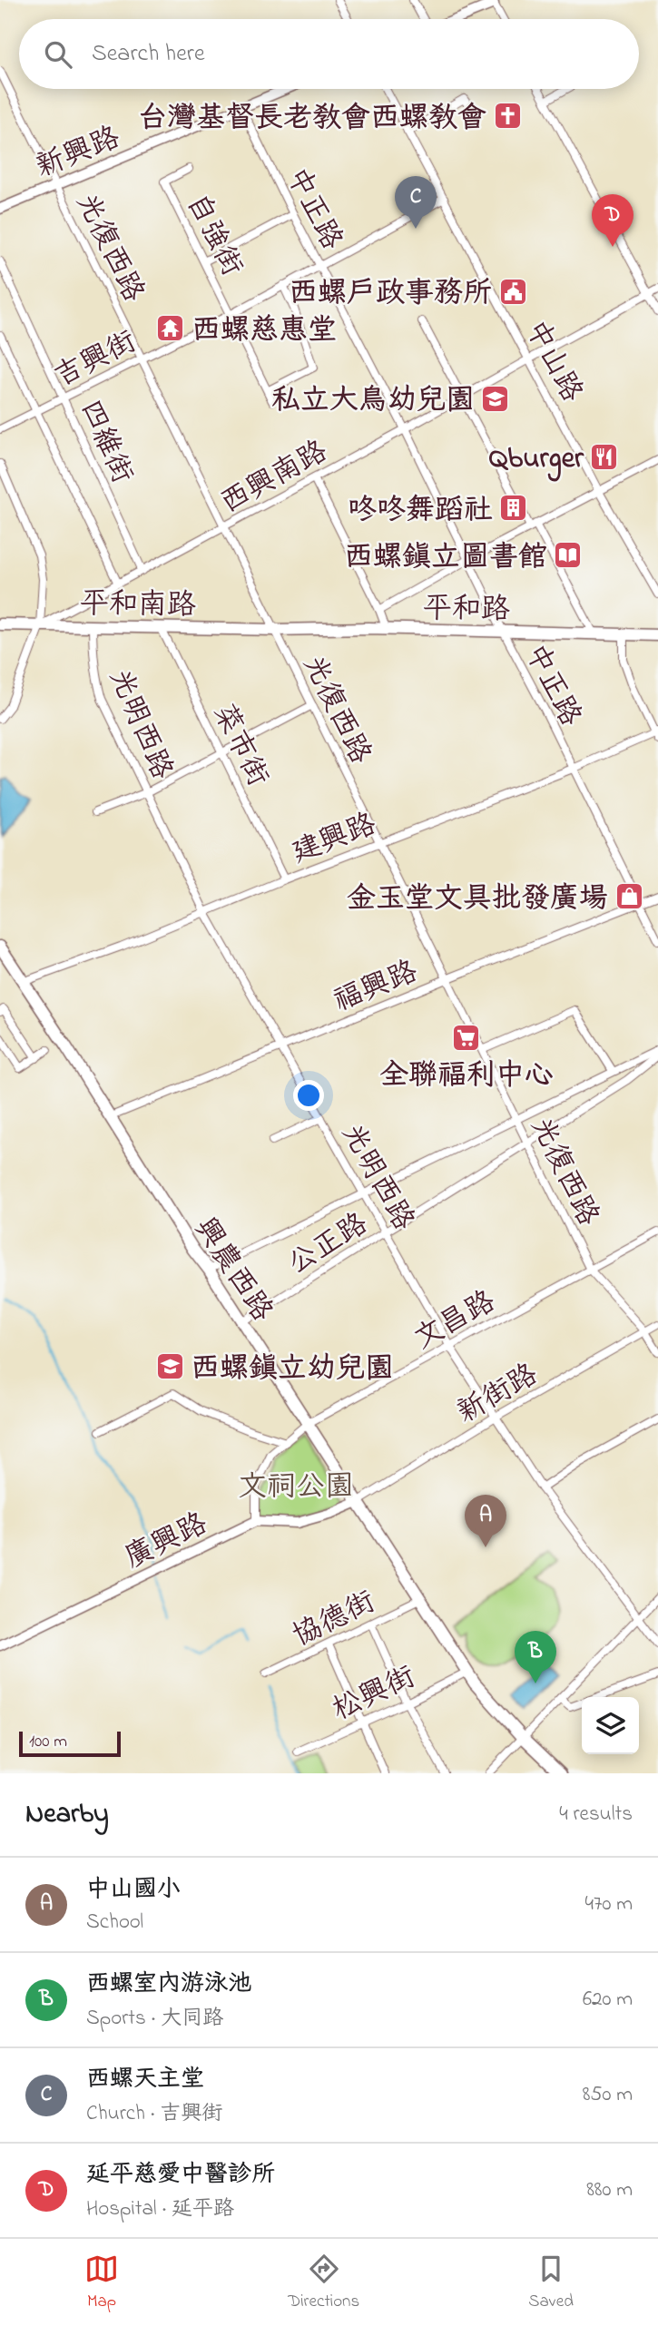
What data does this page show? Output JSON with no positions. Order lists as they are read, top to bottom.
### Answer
{
  "streets": {
    "main road": ["平和南路", "平和路", "興農西路"],
    "street": [
      "新興路",
      "中正路",
      "自強街",
      "光復西路",
      "吉興街",
      "中山路",
      "四維街",
      "西興南路",
      "光明西路",
      "菜市街",
      "建興路",
      "福興路",
      "公正路",
      "文昌路",
      "新街路",
      "廣興路",
      "協德街",
      "松興街"
    ]
  },
  "crossings": [
    ["新興路", "中正路"],
    ["新興路", "光復西路"],
    ["中正路", "吉興街"],
    ["中正路", "西興南路"],
    ["中正路", "平和路"],
    ["中正路", "建興路"],
    ["中正路", "福興路"],
    ["自強街", "吉興街"],
    ["光復西路", "吉興街"],
    ["光復西路", "西興南路"],
    ["光復西路", "平和南路"],
    ["光復西路", "平和路"],
    ["光復西路", "建興路"],
    ["光復西路", "福興路"],
    ["光復西路", "公正路"],
    ["光復西路", "文昌路"],
    ["光復西路", "新街路"],
    ["吉興街", "中山路"],
    ["吉興街", "四維街"],
    ["中山路", "西興南路"],
    ["四維街", "西興南路"],
    ["西興南路", "平和南路"],
    ["平和南路", "平和路"],
    ["平和南路", "光明西路"],
    ["平和南路", "菜市街"],
    ["光明西路", "建興路"],
    ["光明西路", "福興路"],
    ["光明西路", "公正路"],
    ["光明西路", "文昌路"],
    ["光明西路", "新街路"],
    ["菜市街", "建興路"],
    ["建興路", "興農西路"],
    ["福興路", "興農西路"],
    ["公正路", "興農西路"],
    ["興農西路", "文昌路"],
    ["興農西路", "新街路"],
    ["興農西路", "廣興路"],
    ["興農西路", "協德街"],
    ["興農西路", "松興街"],
    ["文昌路", "廣興路"],
    ["新街路", "廣興路"]
  ],
  "parks": ["文祠公園"],
  "places": {
    "church": ["台灣基督長老教會西螺教會"],
    "public building": ["西螺戶政事務所"],
    "temple": ["西螺慈惠堂"],
    "school or university": ["私立大鳥幼兒園", "西螺鎮立幼兒園"],
    "restaurant": ["Qburger"],
    "building": ["咚咚舞蹈社"],
    "library": ["西螺鎮立圖書館"],
    "shop": ["金玉堂文具批發廣場"],
    "supermarket": ["全聯福利中心"]
  },
  "scale_bar": "100 m",
  "page": {
    "search": "Search here",
    "pins": [
      "C",
      "D",
      "A",
      "B"
    ],
    "scale": "100 m",
    "heading": ["Nearby", "4 results"],
    "list": [
      {
        "mark": "A",
        "name": "中山國小",
        "note": "School",
        "value": "470 m"
      },
      {
        "mark": "B",
        "name": "西螺室內游泳池",
        "note": "Sports · 大同路",
        "value": "620 m"
      },
      {
        "mark": "C",
        "name": "西螺天主堂",
        "note": "Church · 吉興街",
        "value": "850 m"
      },
      {
        "mark": "D",
        "name": "延平慈愛中醫診所",
        "note": "Hospital · 延平路",
        "value": "880 m"
      }
    ],
    "nav": ["Map", "Directions", "Saved"]
  }
}
